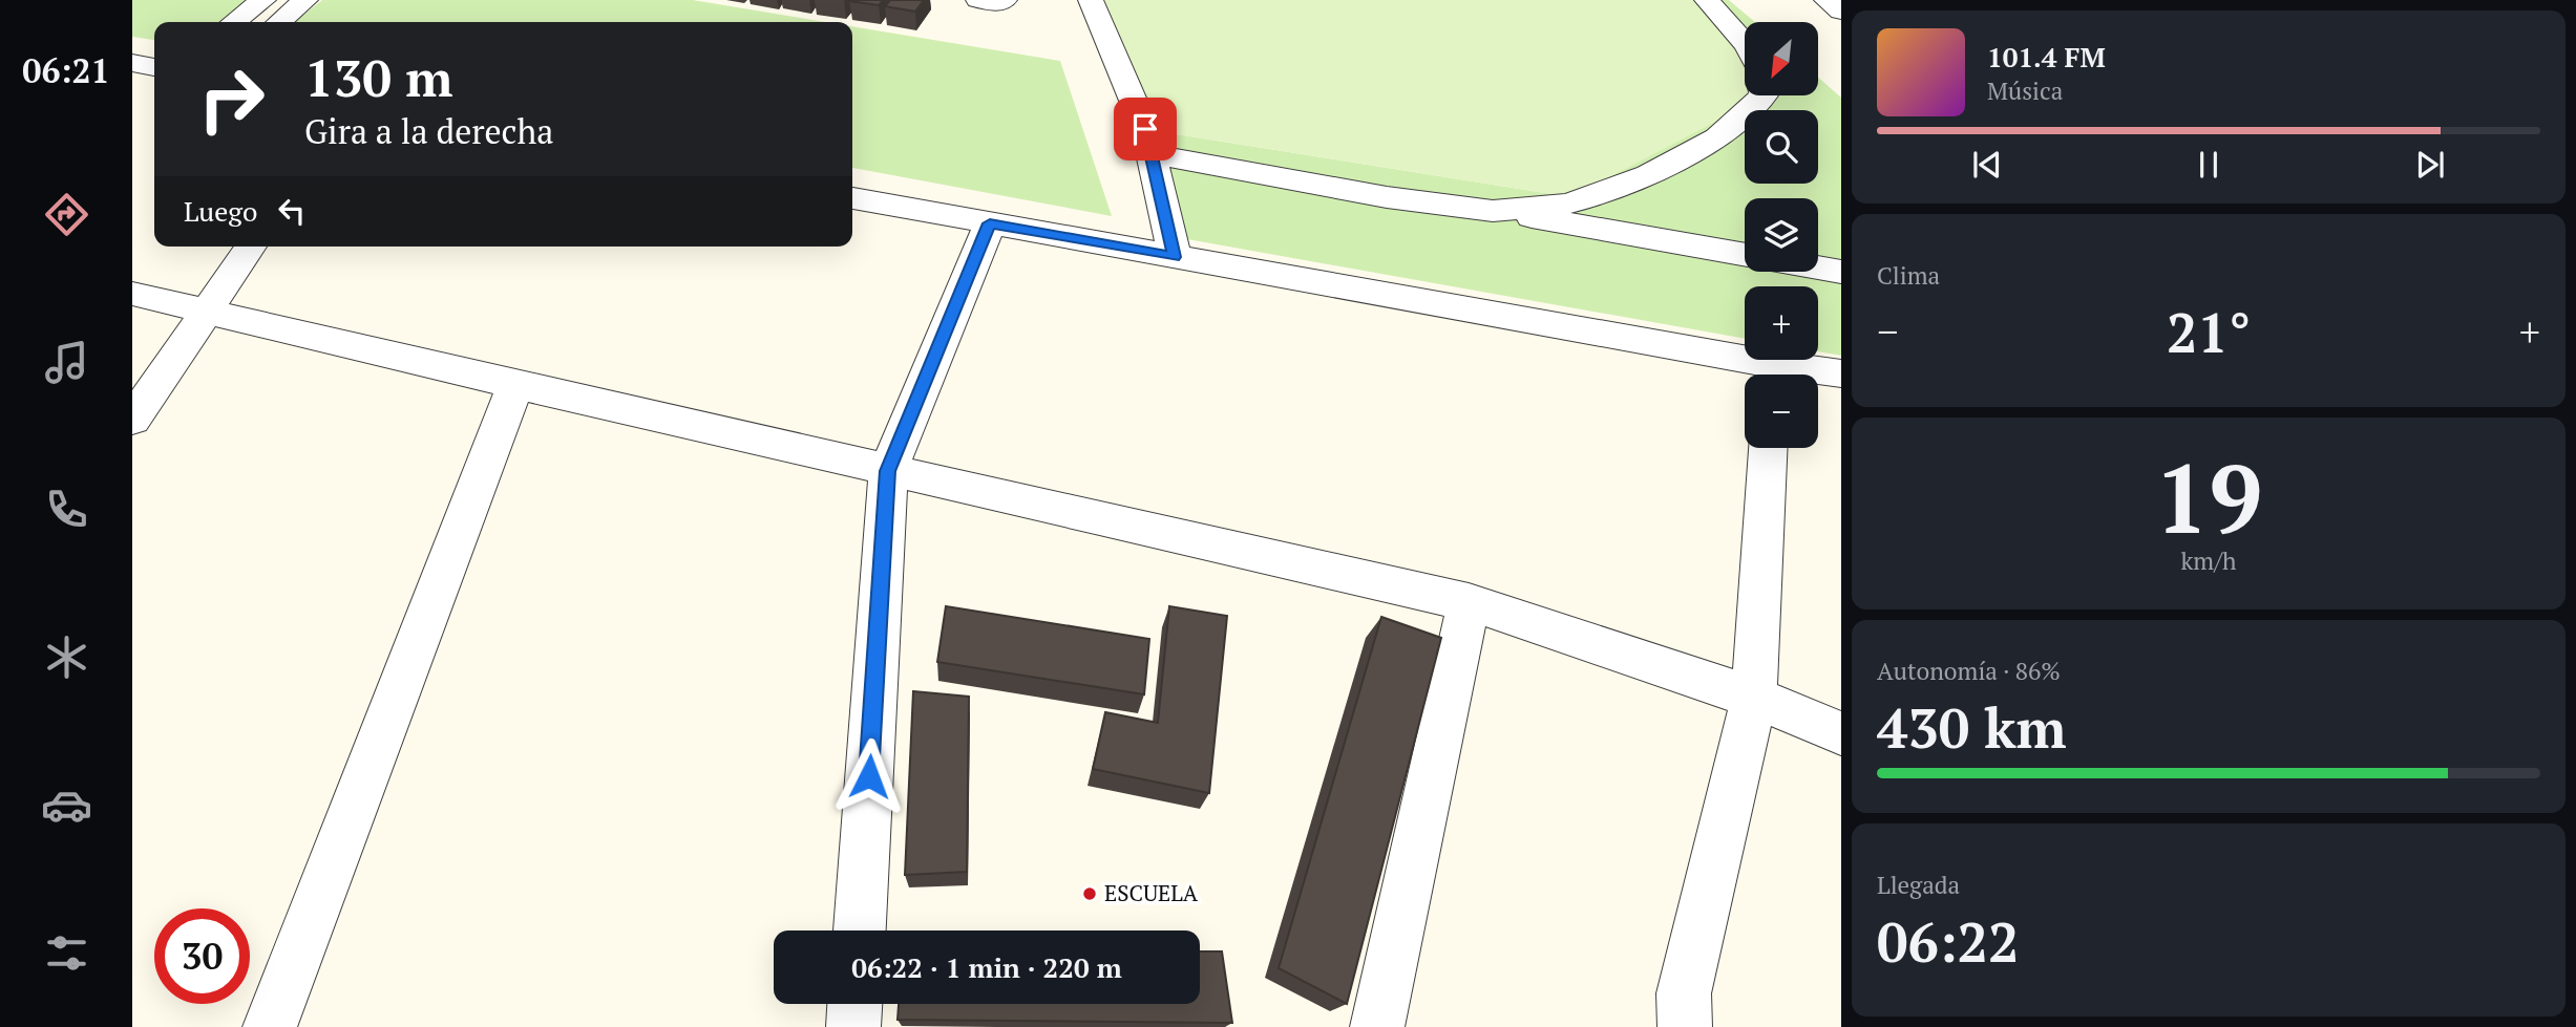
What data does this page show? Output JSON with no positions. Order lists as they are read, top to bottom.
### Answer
{
  "places": ["ESCUELA"],
  "north": "bottom left",
  "page": {
    "tabs": "06:21",
    "map_buttons": ["+", "−"],
    "turn": ["130 m", "Gira a la derecha"],
    "song": ["101.4 FM", "Música"],
    "then": "Luego",
    "tile": [
      "Clima",
      ["19", "km/h"],
      ["Autonomía · 86%", "430 km"],
      ["Llegada", "06:22"]
    ],
    "heat": ["−", "21°", "+"],
    "limit": "30",
    "trip": "06:22 · 1 min · 220 m"
  }
}
